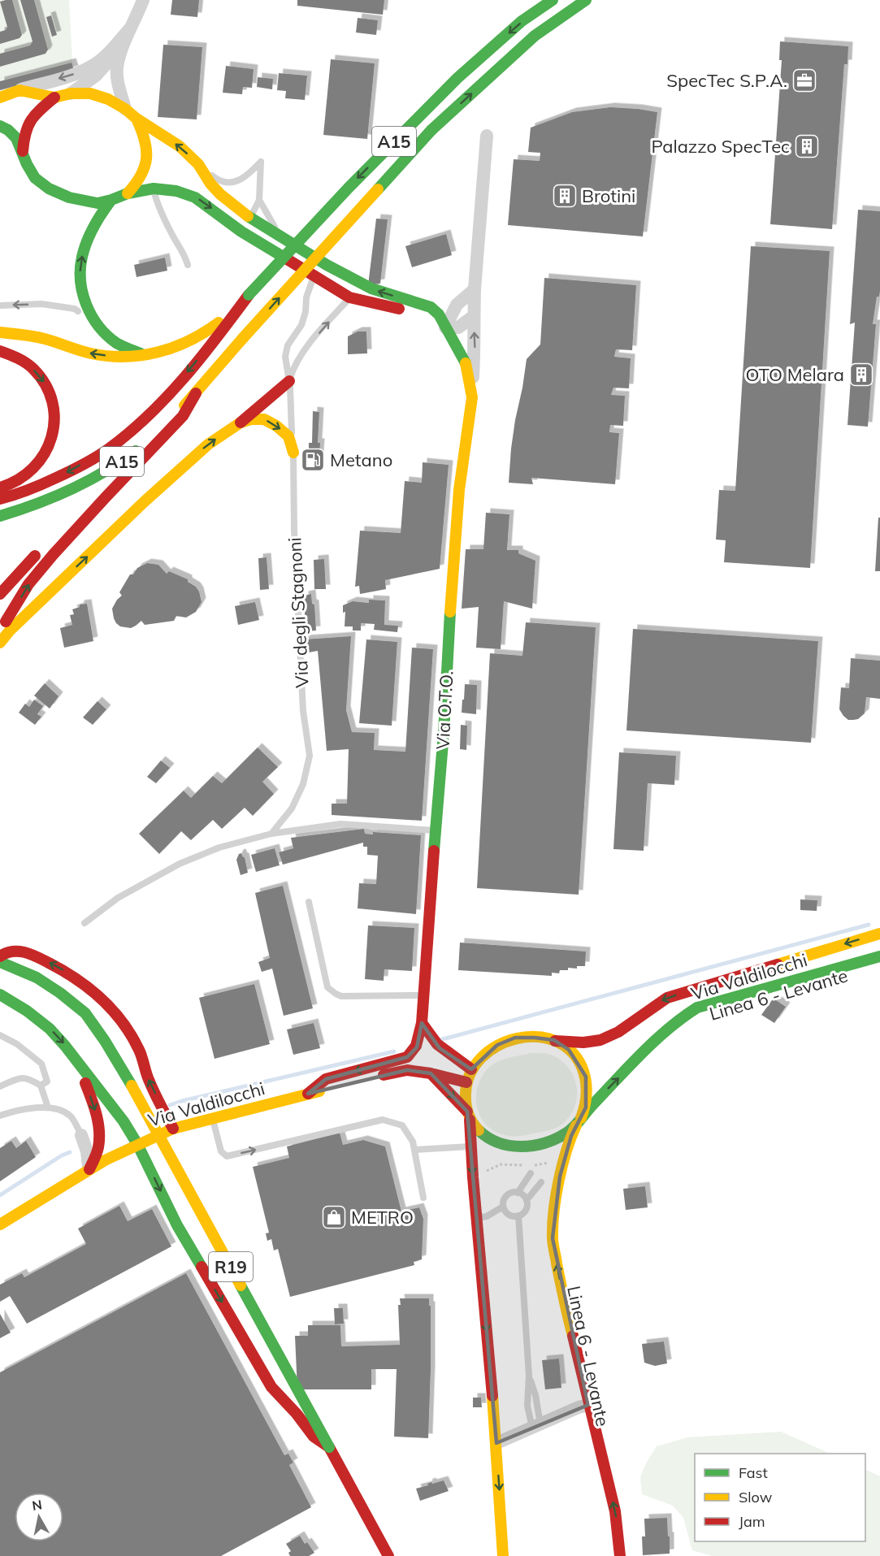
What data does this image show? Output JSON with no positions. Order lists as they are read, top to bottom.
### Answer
{
  "streets": {
    "main road": [
      "A15",
      "Via O.T.O.",
      "Via Valdilocchi",
      "R19"
    ],
    "lane": ["Via degli Stagnoni"]
  },
  "crossings": [
    ["Via O.T.O.", "Via Valdilocchi"]
  ],
  "places": {
    "office": ["SpecTec S.P.A."],
    "building": ["Palazzo SpecTec", "Brotini", "OTO Melara"],
    "fuel station": ["Metano"],
    "shop": ["METRO"]
  },
  "legend": ["Fast", "Slow", "Jam"],
  "north": "top"
}
